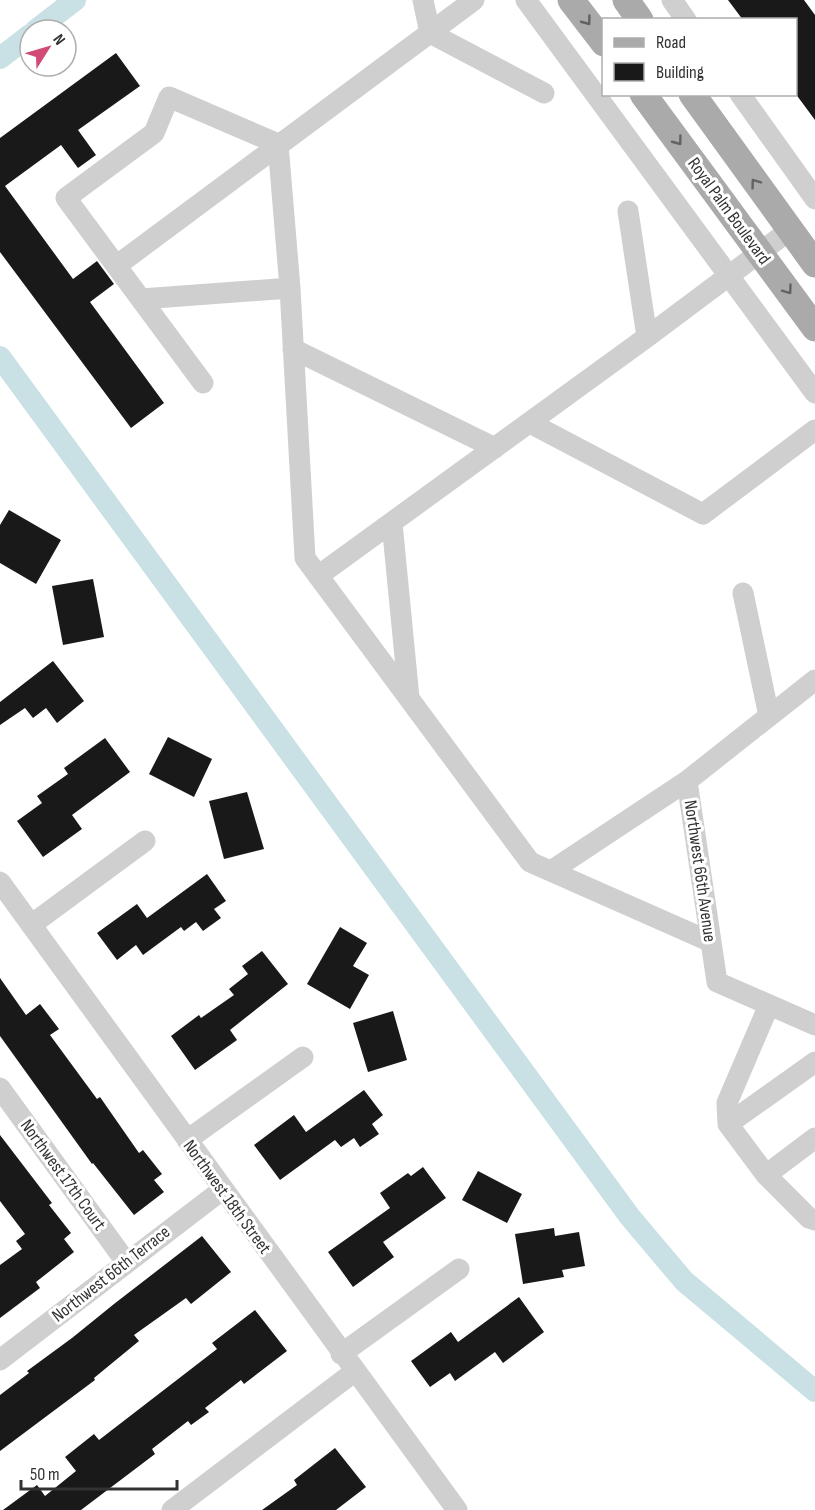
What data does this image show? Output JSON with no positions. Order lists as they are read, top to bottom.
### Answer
{
  "streets": {
    "main road": ["Royal Palm Boulevard"],
    "street": [
      "Northwest 66th Avenue",
      "Northwest 17th Court",
      "Northwest 18th Street",
      "Northwest 66th Terrace"
    ]
  },
  "crossings": [
    ["Northwest 17th Court", "Northwest 66th Terrace"],
    ["Northwest 18th Street", "Northwest 66th Terrace"]
  ],
  "legend": ["Road", "Building"],
  "scale_bar": "50 m",
  "north": "top right"
}
